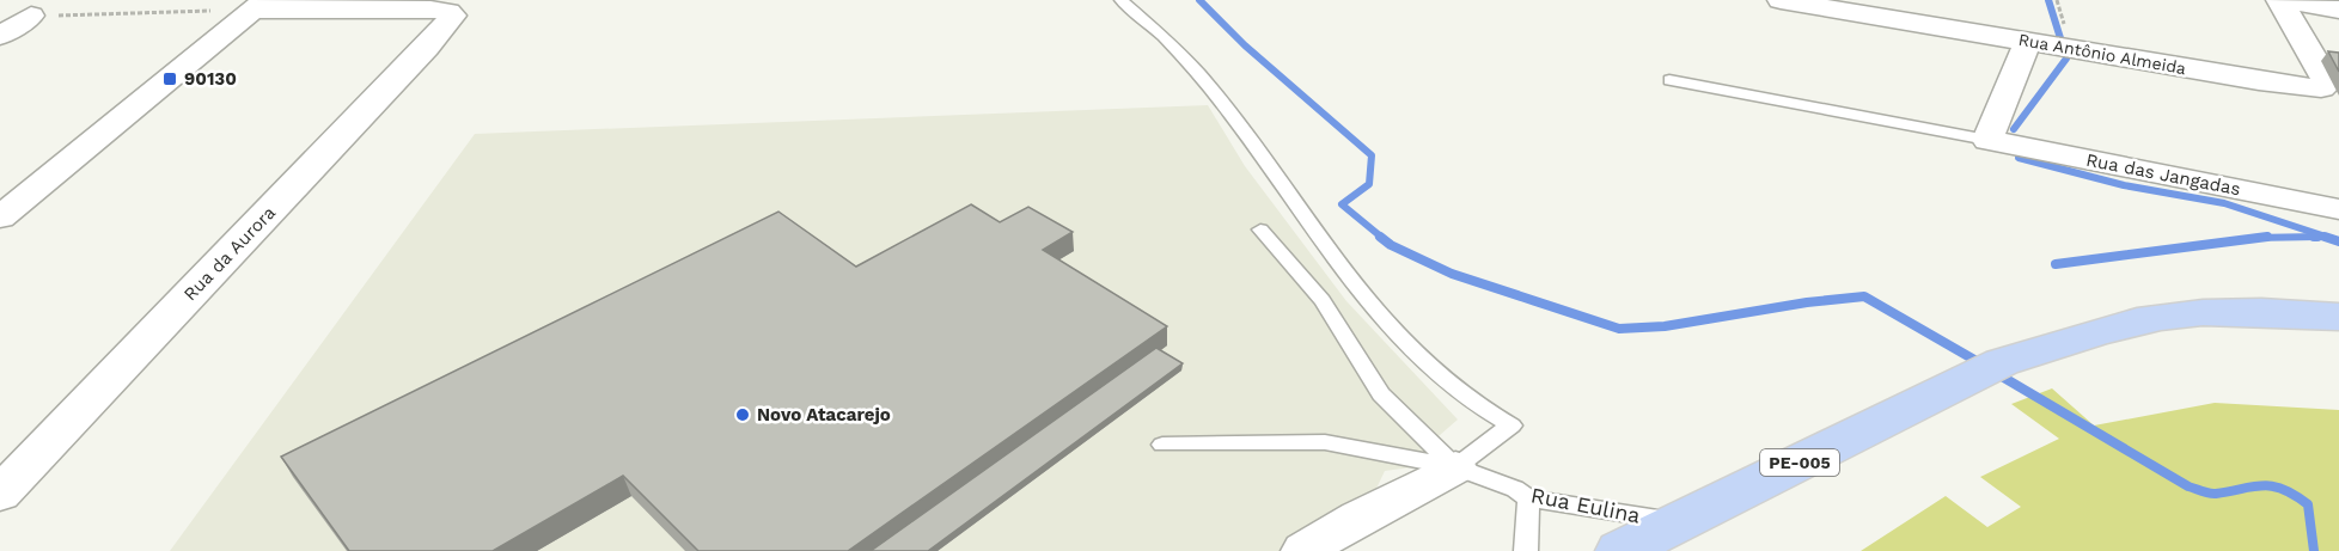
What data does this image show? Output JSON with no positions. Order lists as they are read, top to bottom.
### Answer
{
  "streets": {
    "main road": ["PE-005"],
    "street": ["Rua Antônio Almeida", "Rua das Jangadas", "Rua da Aurora"],
    "lane": ["Rua Eulina"]
  },
  "crossings": [
    ["PE-005", "Rua Eulina"]
  ],
  "places": {
    "transit": ["90130"],
    "other": ["Novo Atacarejo"]
  }
}
